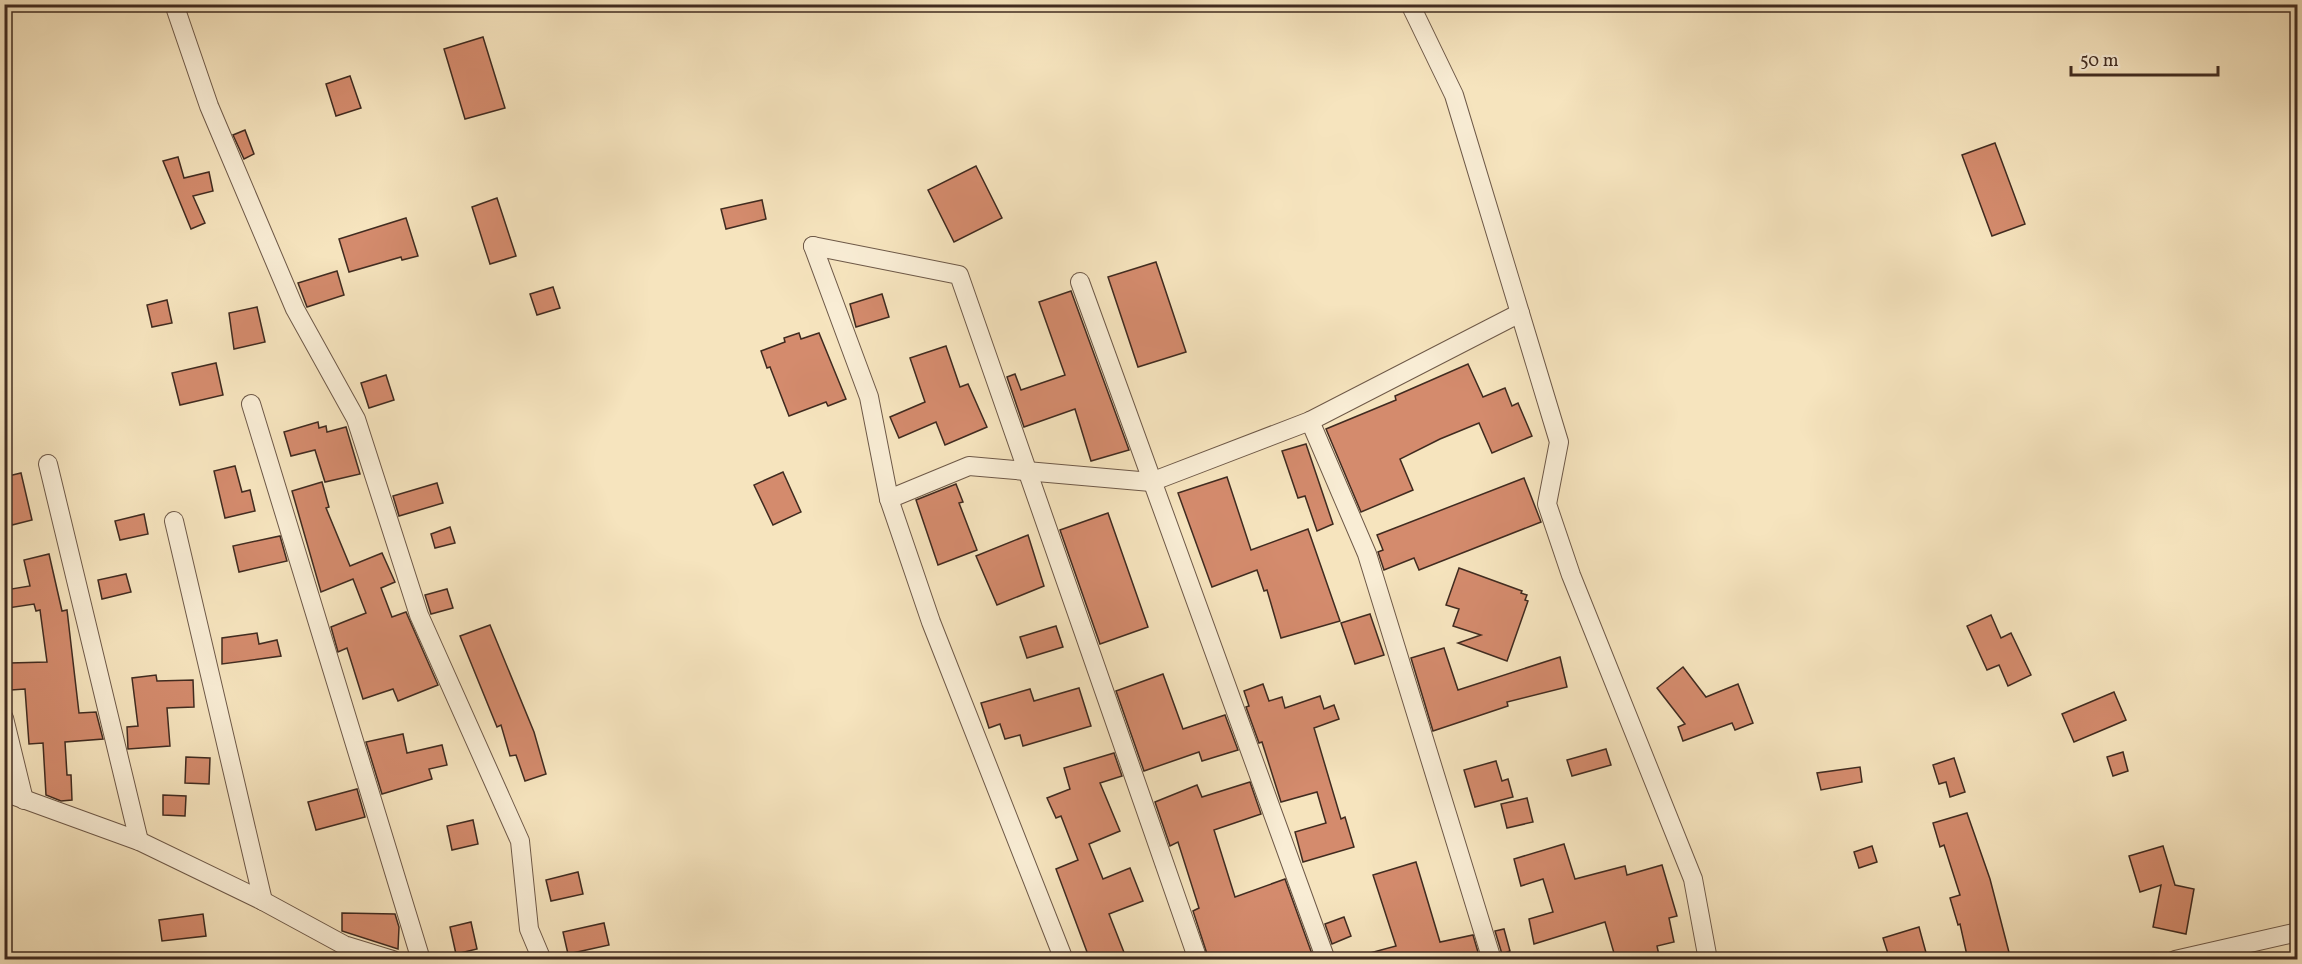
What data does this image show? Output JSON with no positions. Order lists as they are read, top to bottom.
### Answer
{
  "scale_bar": "50 m"
}
